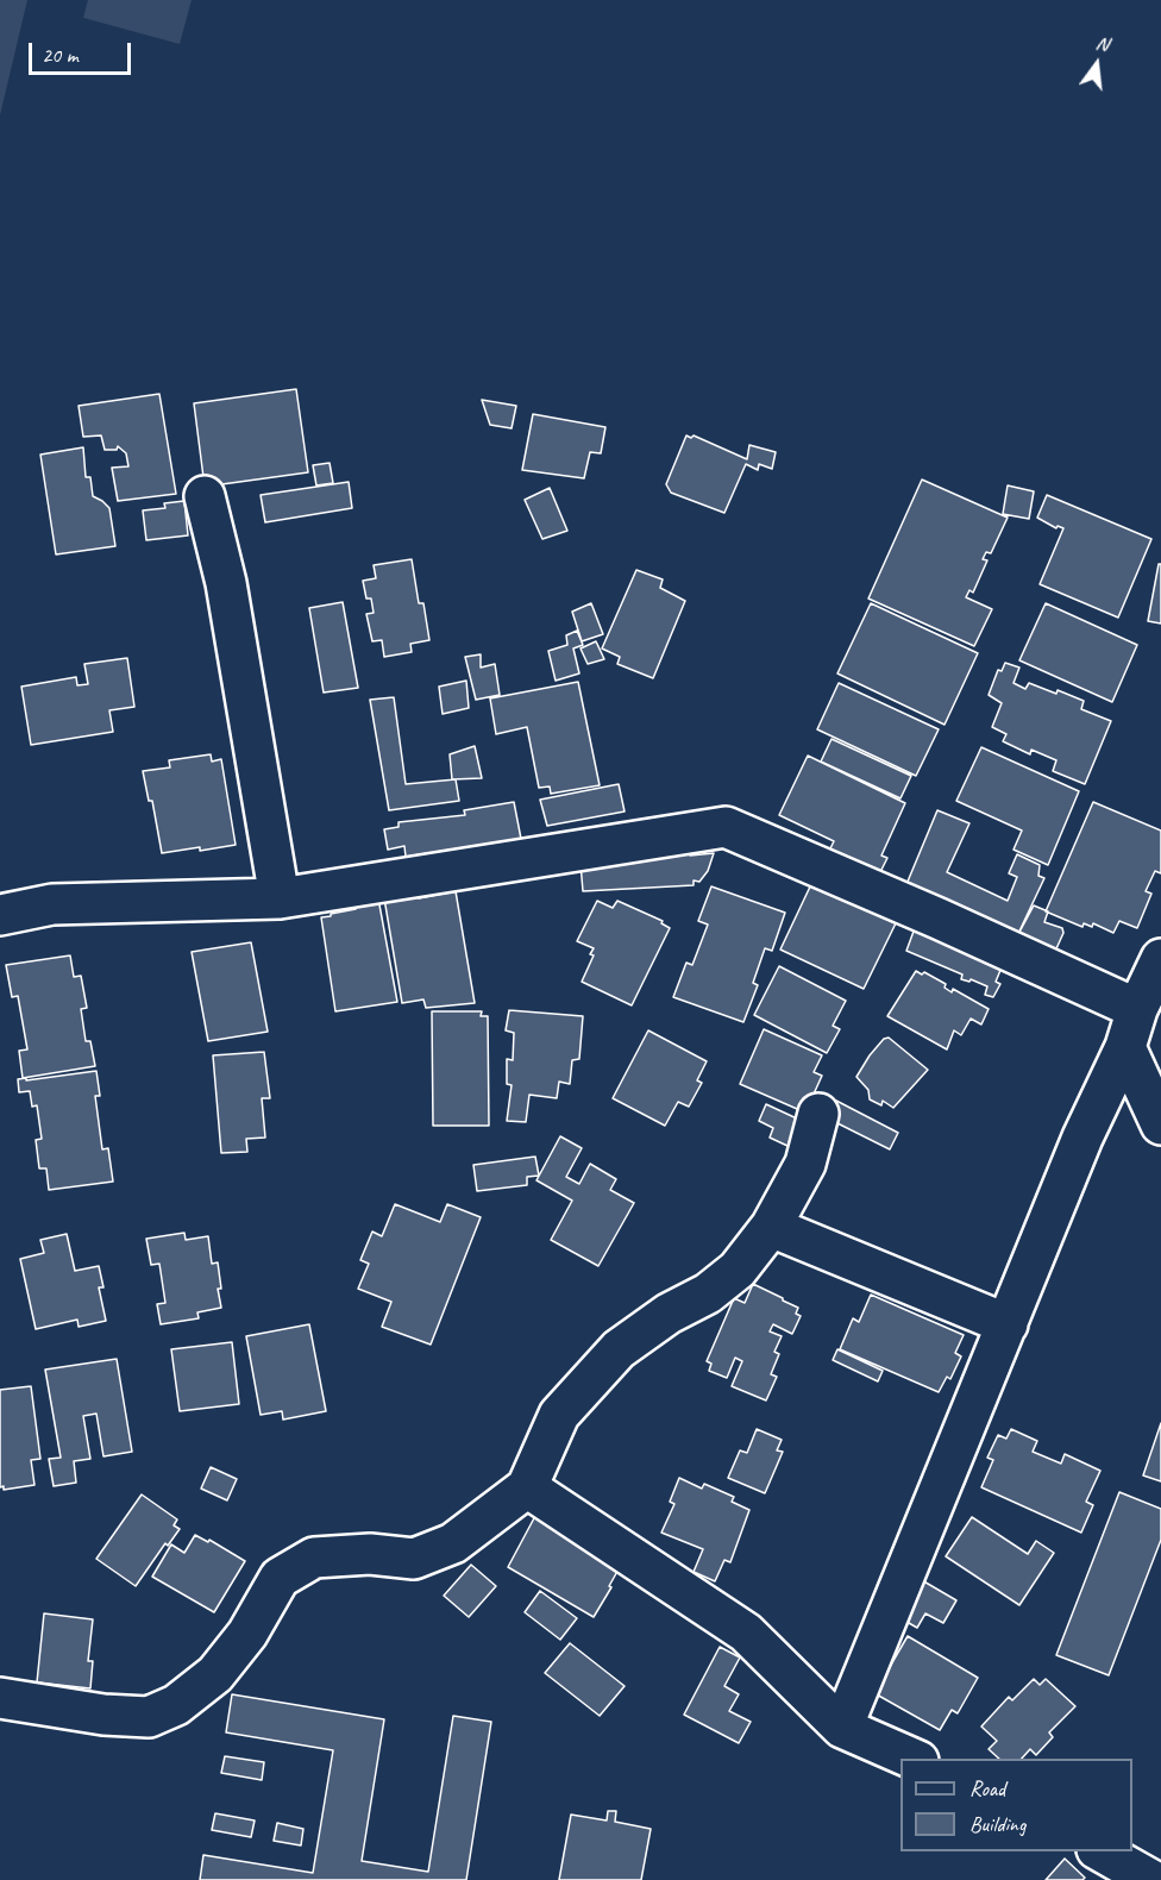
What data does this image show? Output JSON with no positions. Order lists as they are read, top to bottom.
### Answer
{
  "legend": ["Road", "Building"],
  "scale_bar": "20 m",
  "north": "top"
}
